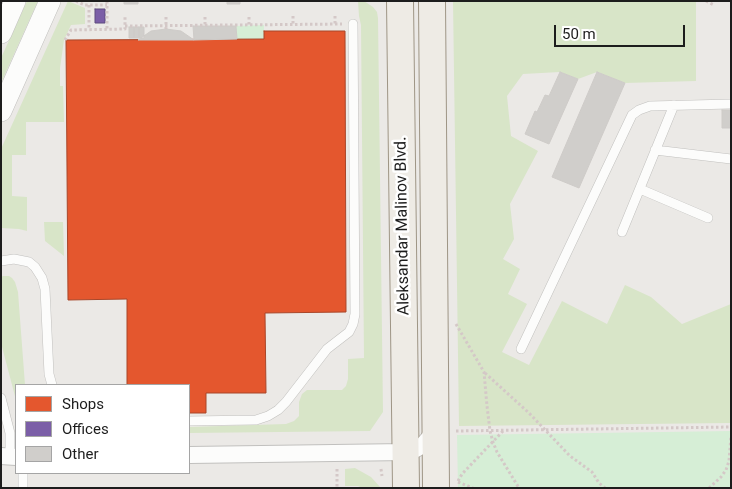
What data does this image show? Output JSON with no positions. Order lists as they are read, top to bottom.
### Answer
{
  "streets": {
    "main road": ["Aleksandar Malinov Blvd."]
  },
  "legend": ["Shops", "Offices", "Other"],
  "scale_bar": "50 m"
}
